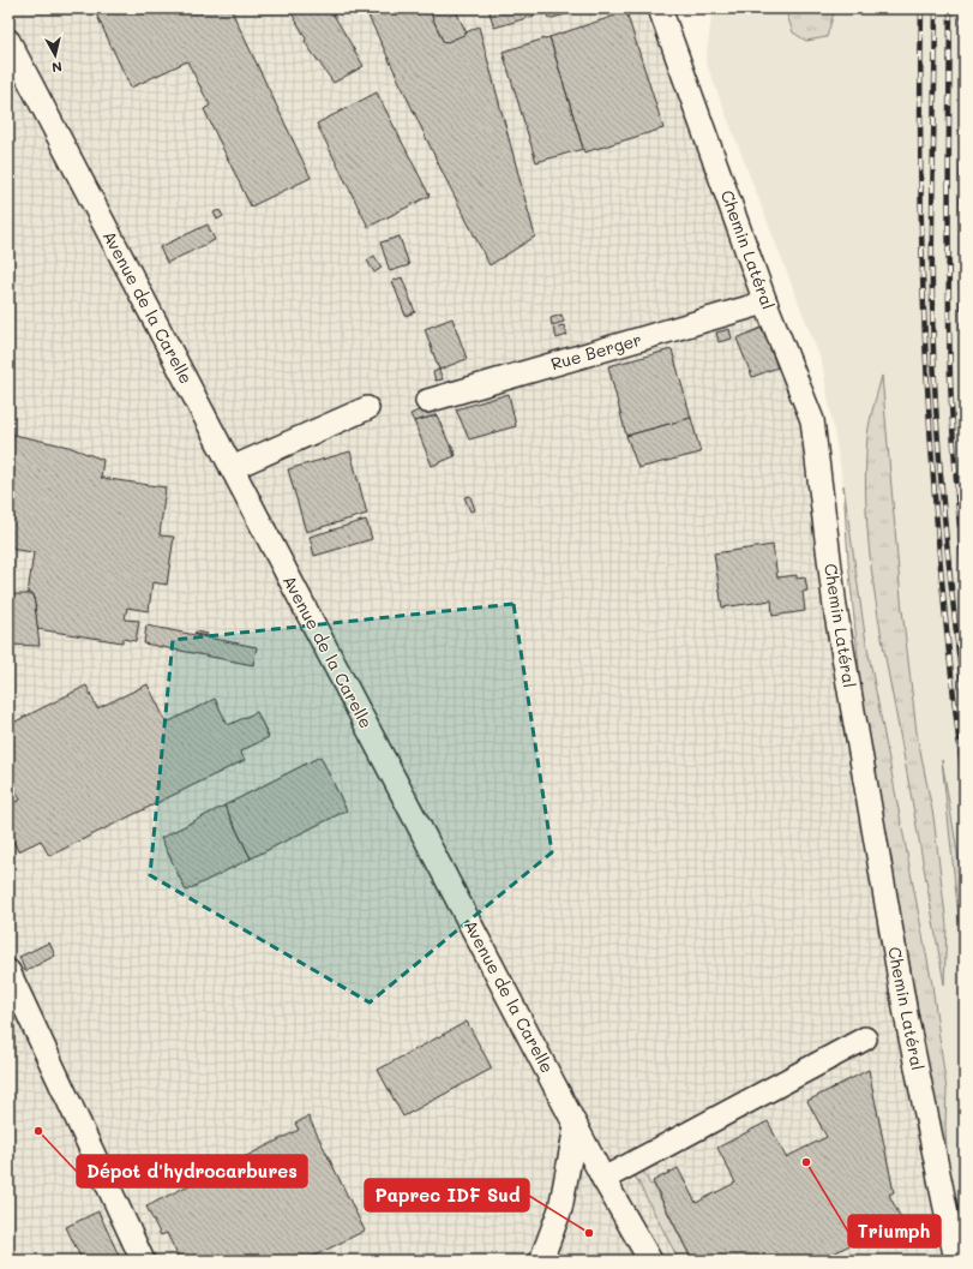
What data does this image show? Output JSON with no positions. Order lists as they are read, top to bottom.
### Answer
{
  "streets": {
    "street": ["Chemin Latéral", "Avenue de la Carelle", "Rue Berger"]
  },
  "crossings": [
    ["Chemin Latéral", "Rue Berger"]
  ],
  "places": ["Dépot d'hydrocarbures", "Triumph", "Paprec IDF Sud"],
  "north": "bottom"
}
